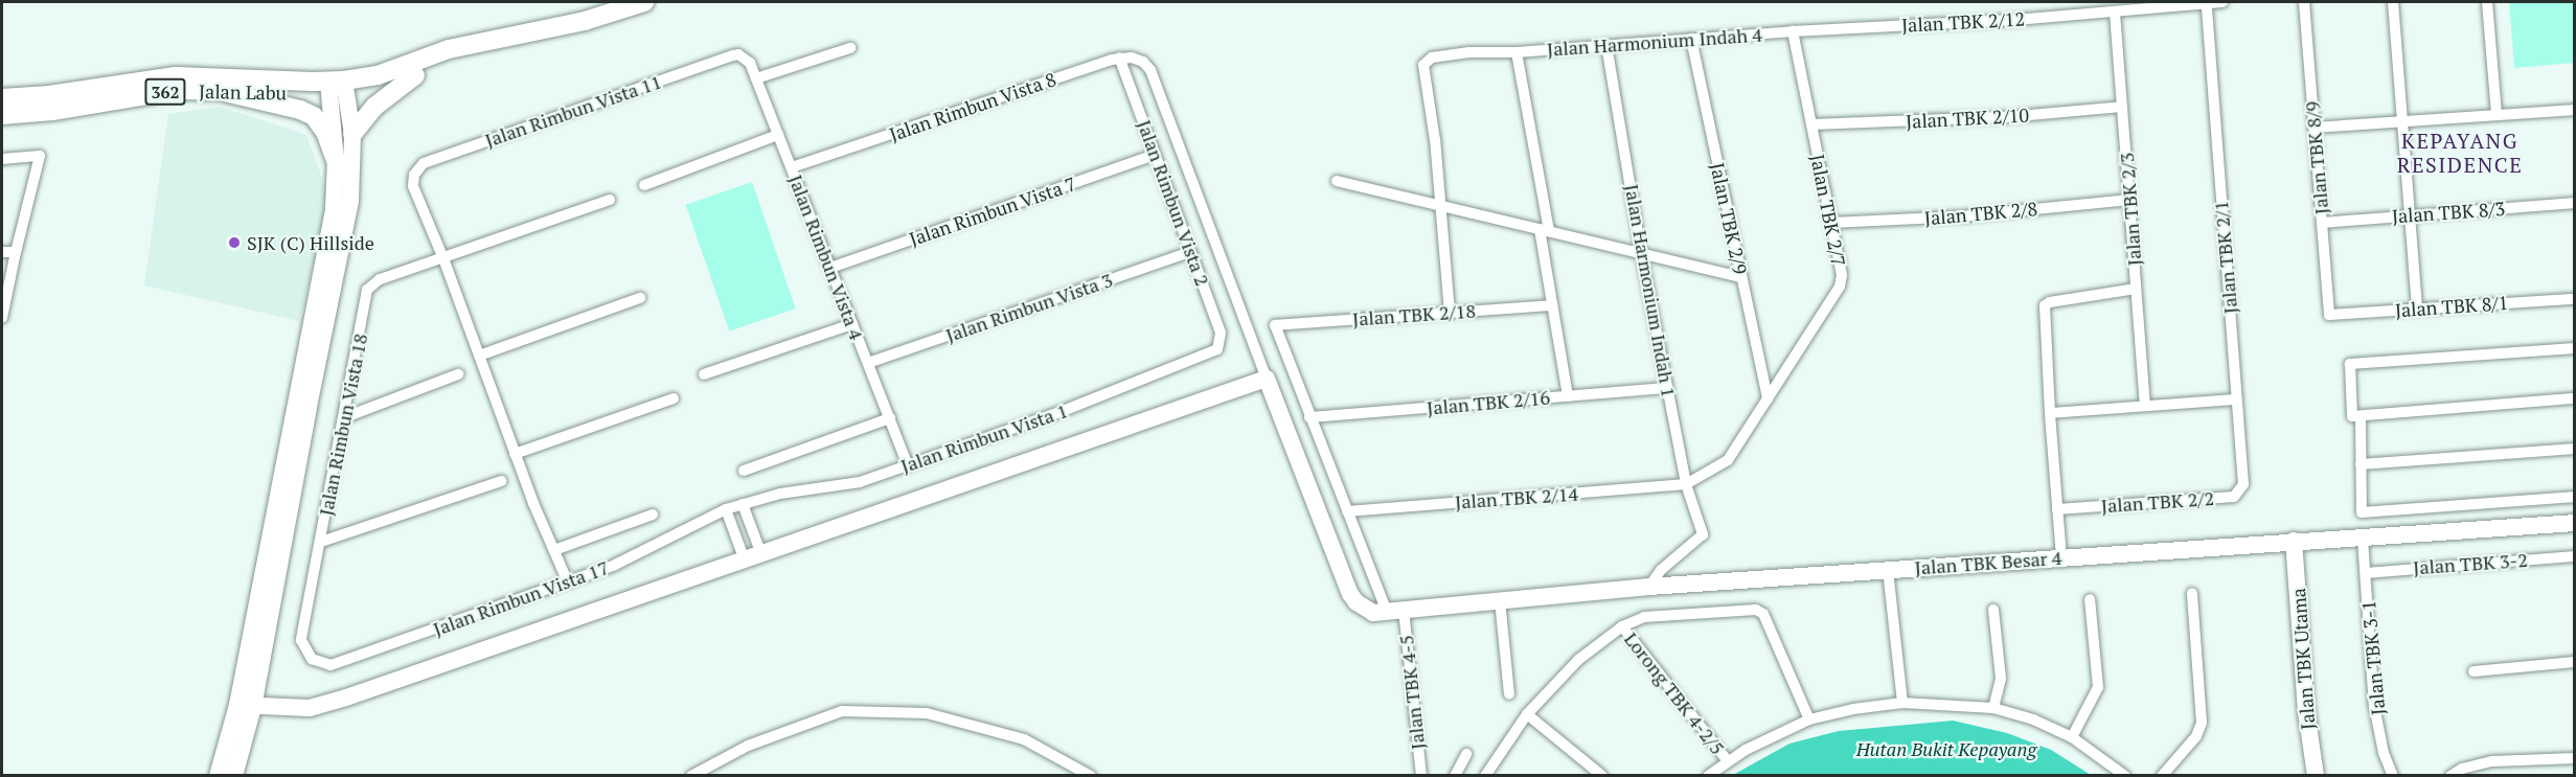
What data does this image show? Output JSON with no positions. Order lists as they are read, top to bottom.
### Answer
{
  "streets": {
    "main road": ["362", "Jalan Labu"],
    "street": [
      "Jalan TBK 2/12",
      "Jalan Harmonium Indah 4",
      "Jalan Rimbun Vista 8",
      "Jalan Rimbun Vista 11",
      "Jalan TBK 2/10",
      "Jalan TBK 8/9",
      "Jalan Rimbun Vista 2",
      "Jalan TBK 2/3",
      "Jalan TBK 2/7",
      "Jalan Rimbun Vista 7",
      "Jalan TBK 8/3",
      "Jalan TBK 2/8",
      "Jalan TBK 2/9",
      "Jalan Rimbun Vista 4",
      "Jalan TBK 2/1",
      "Jalan Harmonium Indah 1",
      "Jalan TBK 8/1",
      "Jalan Rimbun Vista 3",
      "Jalan TBK 2/18",
      "Jalan TBK 2/16",
      "Jalan Rimbun Vista 18",
      "Jalan Rimbun Vista 1",
      "Jalan TBK 2/14",
      "Jalan TBK 2/2",
      "Jalan TBK Besar 4",
      "Jalan TBK 3-2",
      "Jalan Rimbun Vista 17",
      "Jalan TBK 3-1",
      "Jalan TBK Utama",
      "Jalan TBK 4-5",
      "Lorong TBK 4-2/5"
    ]
  },
  "crossings": [
    ["Jalan TBK 2/12", "Jalan Harmonium Indah 4"],
    ["Jalan TBK 2/12", "Jalan TBK 2/3"],
    ["Jalan TBK 2/12", "Jalan TBK 2/7"],
    ["Jalan TBK 2/12", "Jalan TBK 2/1"],
    ["Jalan Harmonium Indah 4", "Jalan TBK 2/7"],
    ["Jalan Harmonium Indah 4", "Jalan TBK 2/9"],
    ["Jalan Harmonium Indah 4", "Jalan Harmonium Indah 1"],
    ["Jalan Rimbun Vista 8", "Jalan Rimbun Vista 2"],
    ["Jalan Rimbun Vista 8", "Jalan Rimbun Vista 4"],
    ["Jalan Rimbun Vista 11", "Jalan Rimbun Vista 4"],
    ["Jalan Rimbun Vista 11", "Jalan Rimbun Vista 18"],
    ["Jalan TBK 2/10", "Jalan TBK 2/3"],
    ["Jalan TBK 2/10", "Jalan TBK 2/7"],
    ["Jalan TBK 8/9", "Jalan TBK 8/3"],
    ["Jalan TBK 8/9", "Jalan TBK 8/1"],
    ["Jalan Rimbun Vista 2", "Jalan Rimbun Vista 7"],
    ["Jalan Rimbun Vista 2", "Jalan Rimbun Vista 3"],
    ["Jalan Rimbun Vista 2", "Jalan Rimbun Vista 1"],
    ["Jalan TBK 2/3", "Jalan TBK 2/8"],
    ["Jalan TBK 2/7", "Jalan TBK 2/8"],
    ["Jalan TBK 2/7", "Jalan TBK 2/9"],
    ["Jalan TBK 2/7", "Jalan Harmonium Indah 1"],
    ["Jalan TBK 2/7", "Jalan TBK 2/14"],
    ["Jalan Rimbun Vista 7", "Jalan Rimbun Vista 4"],
    ["Jalan Rimbun Vista 4", "Jalan Rimbun Vista 3"],
    ["Jalan Rimbun Vista 4", "Jalan Rimbun Vista 1"],
    ["Jalan TBK 2/1", "Jalan TBK 2/2"],
    ["Jalan Harmonium Indah 1", "Jalan TBK 2/16"],
    ["Jalan Harmonium Indah 1", "Jalan TBK 2/14"],
    ["Jalan Harmonium Indah 1", "Jalan TBK Besar 4"],
    ["Jalan TBK 2/18", "Jalan TBK 4-5"],
    ["Jalan TBK 2/16", "Jalan TBK 4-5"],
    ["Jalan Rimbun Vista 18", "Jalan Rimbun Vista 17"],
    ["Jalan Rimbun Vista 1", "Jalan Rimbun Vista 17"],
    ["Jalan TBK 2/14", "Jalan TBK 4-5"],
    ["Jalan TBK Besar 4", "Jalan TBK 3-1"],
    ["Jalan TBK Besar 4", "Jalan TBK Utama"],
    ["Jalan TBK Besar 4", "Jalan TBK 4-5"],
    ["Jalan TBK 3-2", "Jalan TBK 3-1"]
  ],
  "districts": ["KEPAYANG RESIDENCE"],
  "parks": ["Hutan Bukit Kepayang"],
  "places": ["SJK (C) Hillside"]
}
